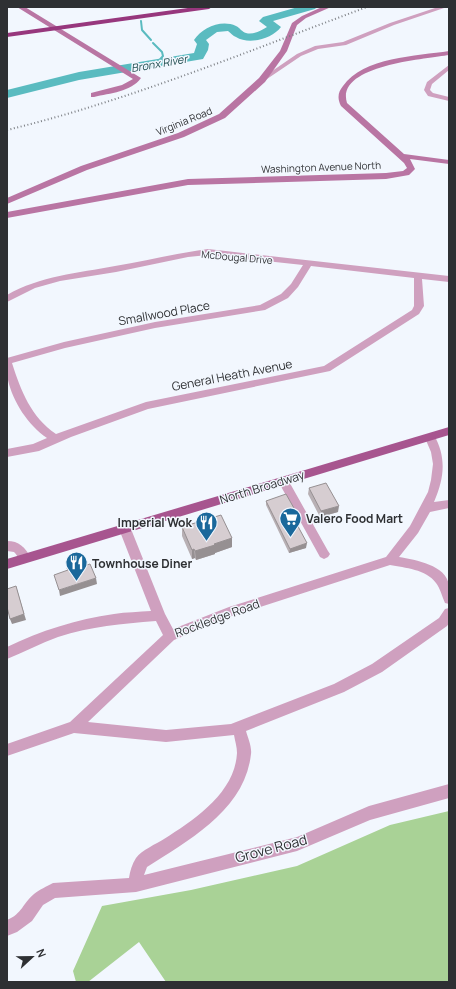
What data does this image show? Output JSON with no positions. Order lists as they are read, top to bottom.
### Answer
{
  "streets": {
    "main road": ["North Broadway"],
    "street": [
      "Virginia Road",
      "Washington Avenue North",
      "McDougal Drive",
      "Smallwood Place",
      "General Heath Avenue",
      "Rockledge Road",
      "Grove Road"
    ]
  },
  "crossings": [
    ["McDougal Drive", "Smallwood Place"],
    ["McDougal Drive", "General Heath Avenue"]
  ],
  "water": ["Bronx River"],
  "places": {
    "supermarket": ["Valero Food Mart"],
    "restaurant": ["Imperial Wok", "Townhouse Diner"]
  },
  "north": "right"
}
